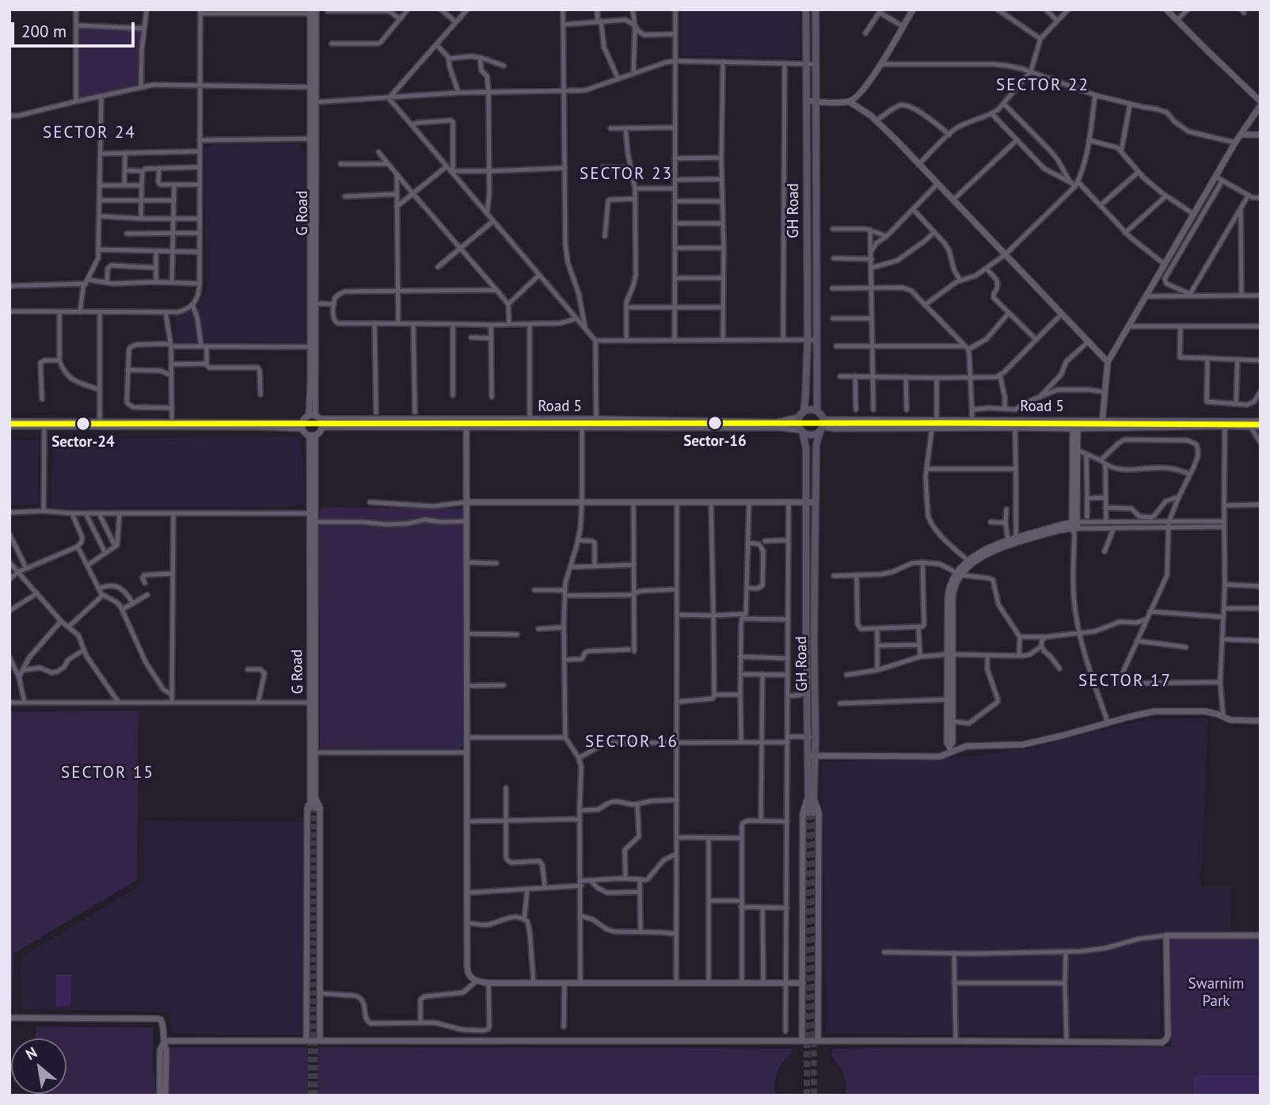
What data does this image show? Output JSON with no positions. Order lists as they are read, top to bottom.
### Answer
{
  "streets": {
    "main road": ["GH Road"],
    "street": ["G Road", "Road 5"]
  },
  "crossings": [
    ["GH Road", "Road 5"],
    ["G Road", "Road 5"]
  ],
  "districts": [
    "SECTOR 22",
    "SECTOR 24",
    "SECTOR 23",
    "SECTOR 17",
    "SECTOR 16",
    "SECTOR 15"
  ],
  "parks": ["Swarnim Park"],
  "places": ["Sector-16", "Sector-24"],
  "scale_bar": "200 m",
  "north": "top left"
}
